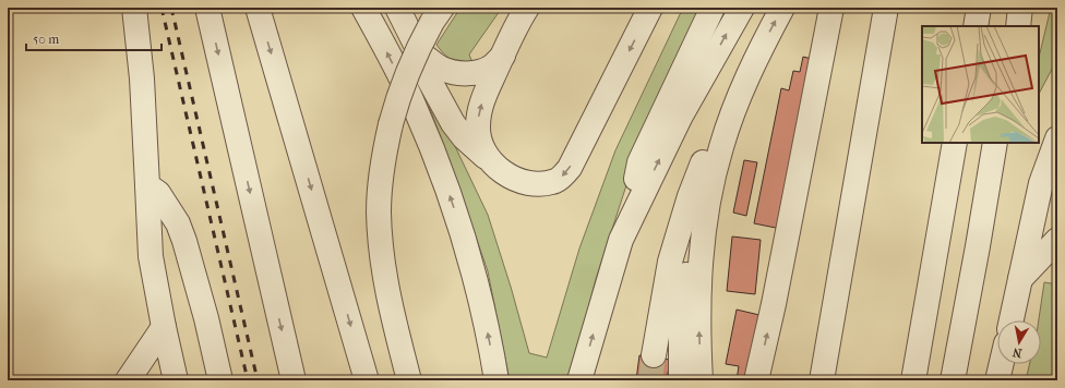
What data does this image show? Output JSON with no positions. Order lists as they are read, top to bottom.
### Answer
{
  "scale_bar": "50 m",
  "north": "bottom"
}
